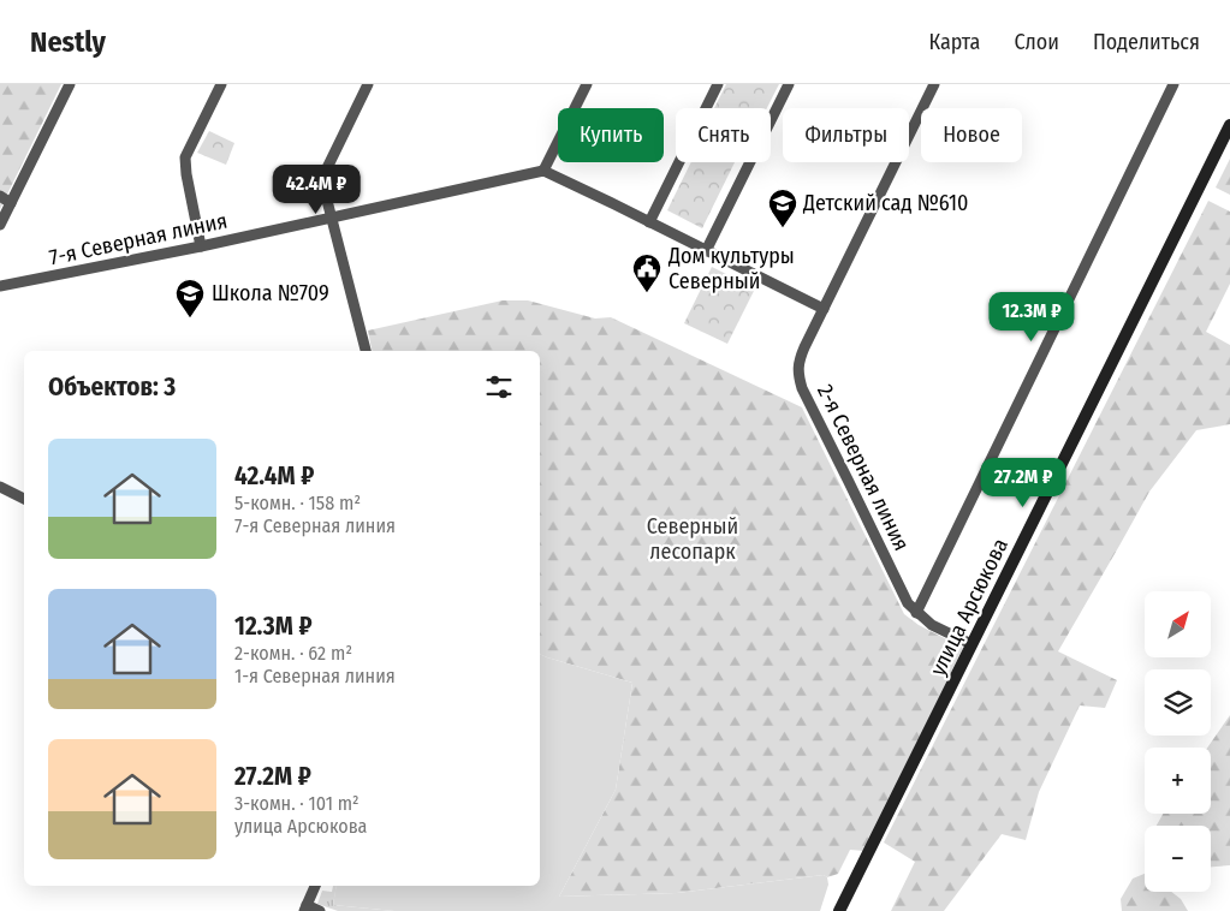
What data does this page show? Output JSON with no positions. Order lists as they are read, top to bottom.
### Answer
{
  "streets": {
    "street": ["7-я Северная линия", "2-я Северная линия", "улица Арсюкова"]
  },
  "crossings": [
    ["2-я Северная линия", "улица Арсюкова"]
  ],
  "parks": ["Северный лесопарк"],
  "places": {
    "school or university": ["Детский сад №610", "Школа №709"],
    "public building": ["Дом культуры Северный"]
  },
  "north": "top right",
  "page": {
    "header": "Nestly",
    "nav": ["Карта", "Слои", "Поделиться"],
    "chip": [
      "Купить",
      "Снять",
      "Фильтры",
      "Новое"
    ],
    "price": ["42.4M ₽", "12.3M ₽", "27.2M ₽"],
    "heading": "Объектов: 3",
    "list": [
      {
        "name": "42.4M ₽",
        "note": "5-комн. · 158 m² · 7-я Северная линия"
      },
      {
        "name": "12.3M ₽",
        "note": "2-комн. · 62 m² · 1-я Северная линия"
      },
      {
        "name": "27.2M ₽",
        "note": "3-комн. · 101 m² · улица Арсюкова"
      }
    ],
    "map_buttons": ["+", "−"]
  }
}
